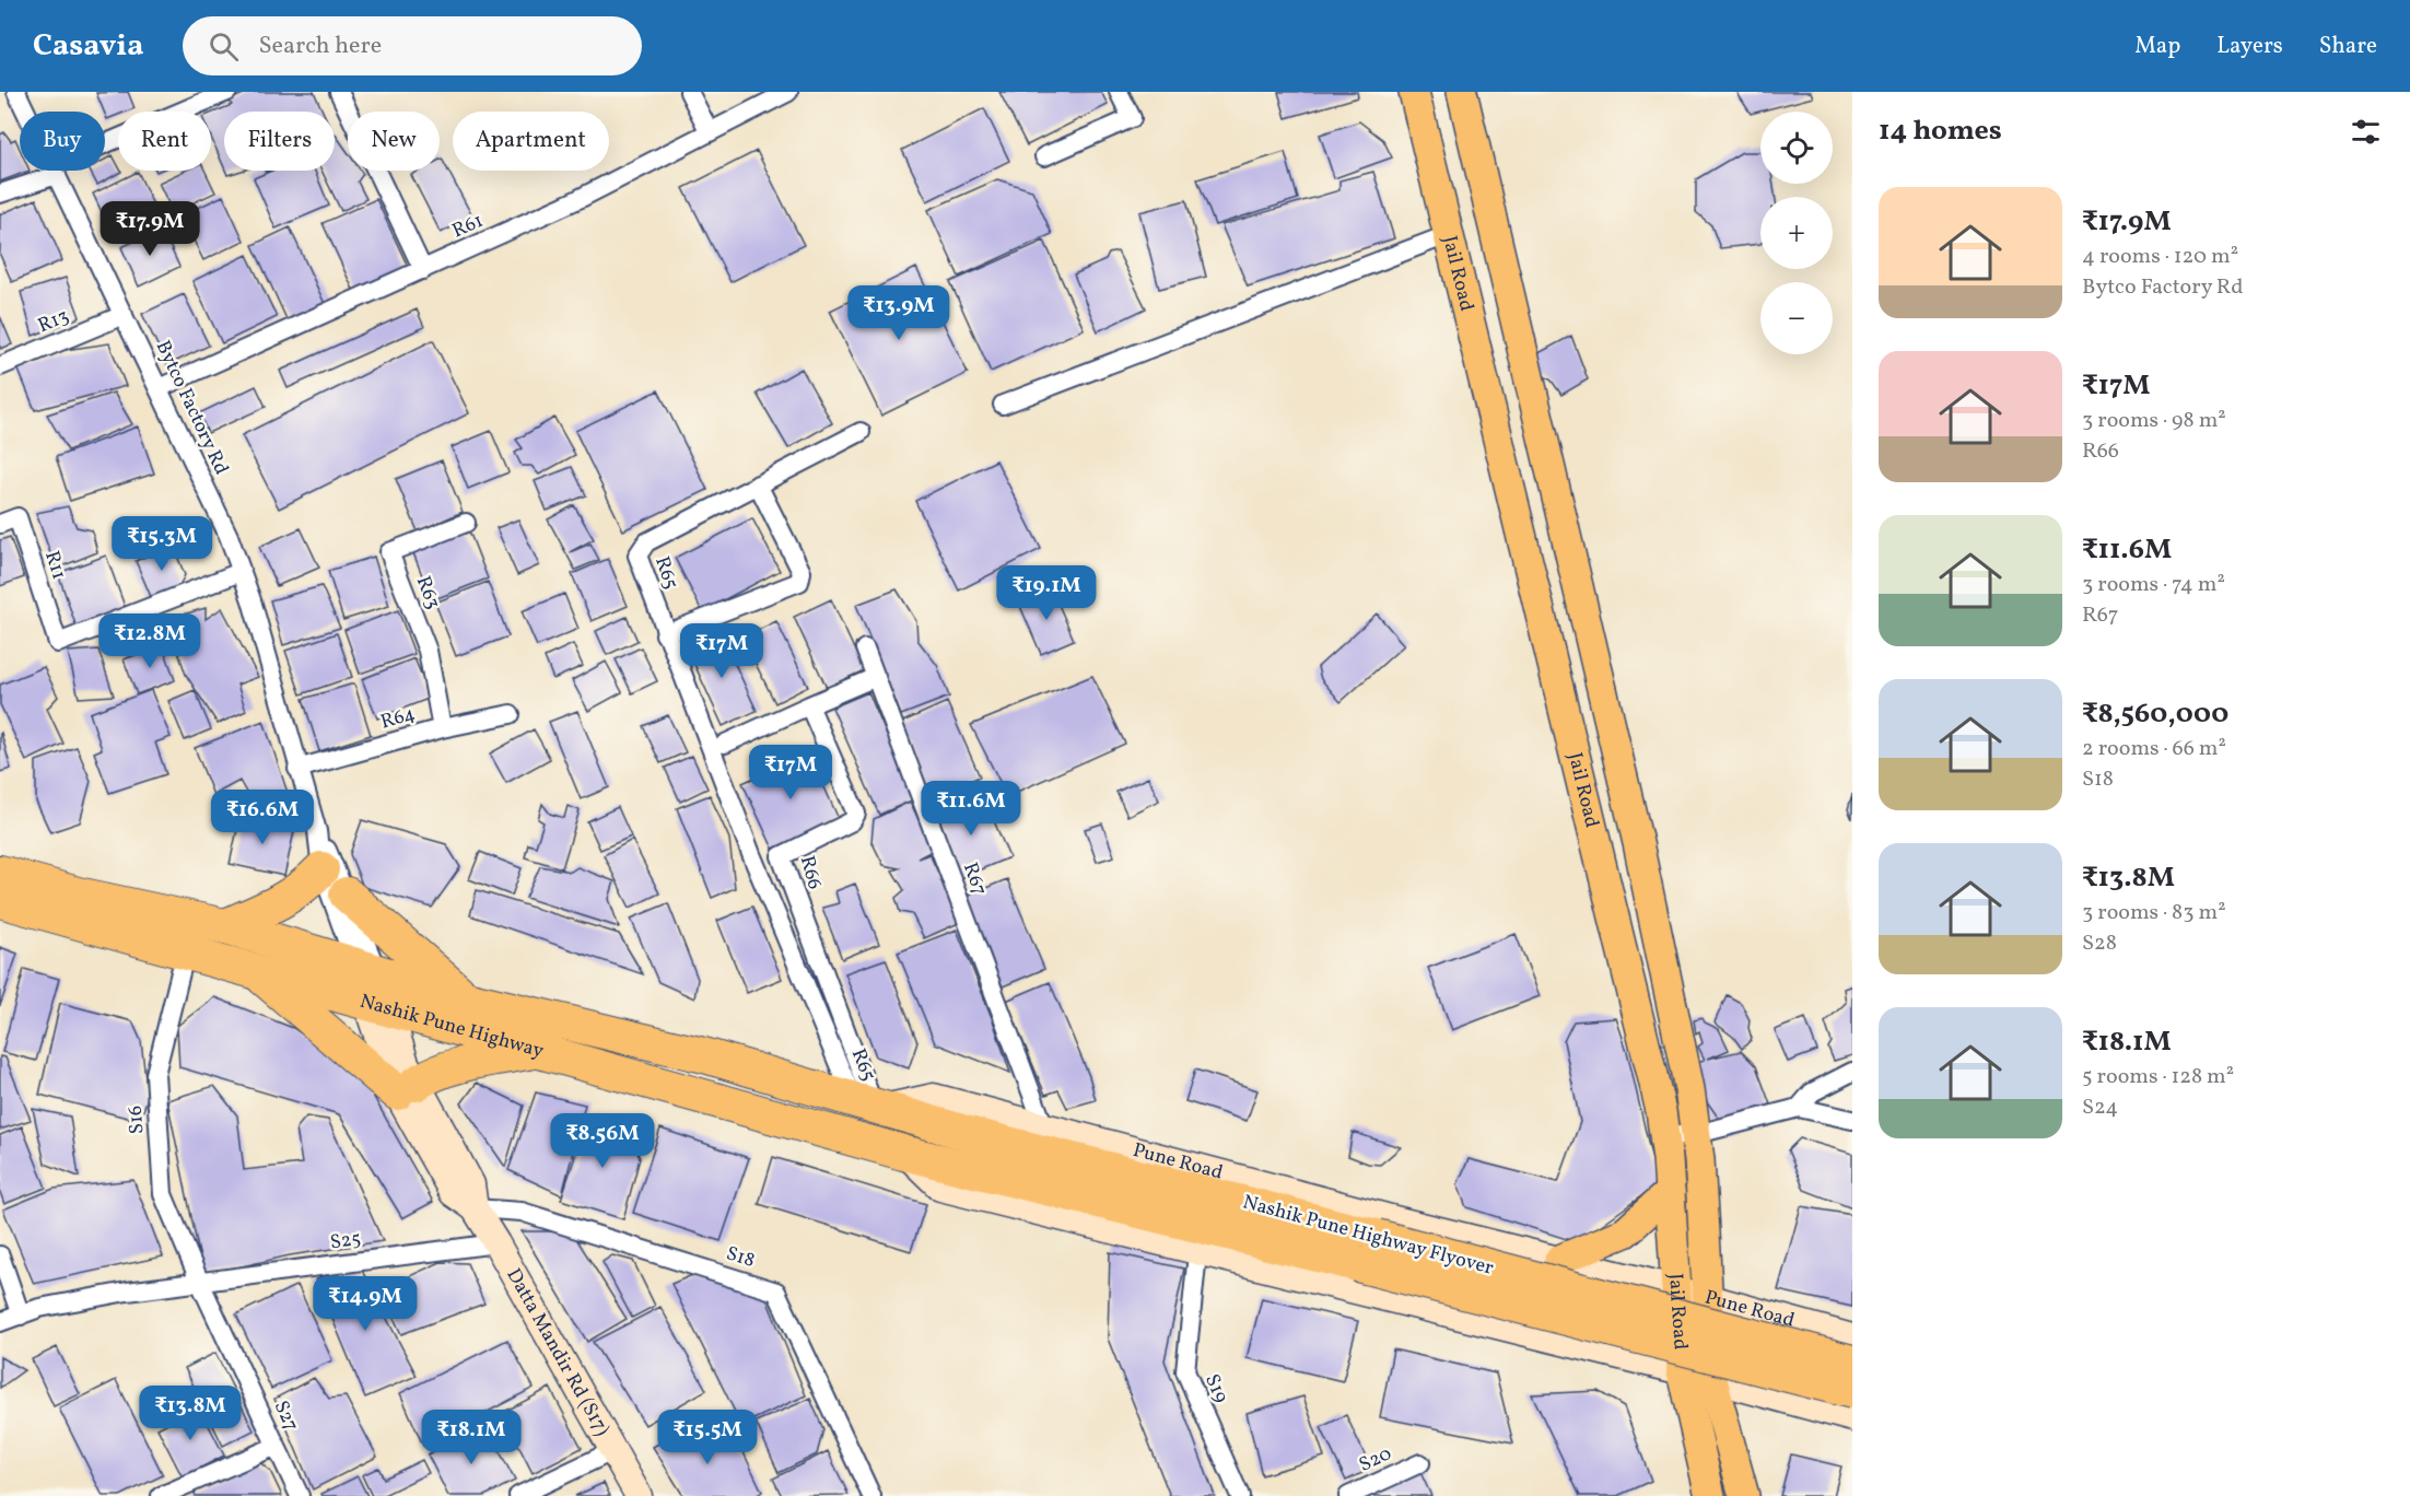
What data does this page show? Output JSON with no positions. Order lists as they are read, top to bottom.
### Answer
{
  "streets": {
    "highway": ["Nashik Pune Highway", "Nashik Pune Highway Flyover"],
    "main road": ["Jail Road", "Pune Road", "Datta Mandir Rd (S17)"],
    "street": [
      "R61",
      "R13",
      "Bytco Factory Rd",
      "R11",
      "R65",
      "R63",
      "R64",
      "R66",
      "R67",
      "S16",
      "S25",
      "S18",
      "S19",
      "S27",
      "S20"
    ]
  },
  "crossings": [
    ["R61", "Bytco Factory Rd"],
    ["Jail Road", "Pune Road"],
    ["R13", "Bytco Factory Rd"],
    ["Bytco Factory Rd", "R11"],
    ["Bytco Factory Rd", "R64"],
    ["Bytco Factory Rd", "Nashik Pune Highway"],
    ["Bytco Factory Rd", "Datta Mandir Rd (S17)"],
    ["R65", "R66"],
    ["R65", "Nashik Pune Highway"],
    ["R65", "Pune Road"],
    ["R65", "Nashik Pune Highway Flyover"],
    ["R63", "R64"],
    ["R66", "Nashik Pune Highway"],
    ["R66", "Pune Road"],
    ["R66", "Nashik Pune Highway Flyover"],
    ["R67", "Pune Road"],
    ["Nashik Pune Highway", "S16"],
    ["Nashik Pune Highway", "Pune Road"],
    ["Nashik Pune Highway", "Nashik Pune Highway Flyover"],
    ["Nashik Pune Highway", "Datta Mandir Rd (S17)"],
    ["S16", "S25"],
    ["S16", "S27"],
    ["Pune Road", "Nashik Pune Highway Flyover"],
    ["S25", "Datta Mandir Rd (S17)"],
    ["S25", "S27"],
    ["S18", "Datta Mandir Rd (S17)"]
  ],
  "page": {
    "header": "Casavia",
    "search": "Search here",
    "nav": ["Map", "Layers", "Share"],
    "heading": "14 homes",
    "map_buttons": ["+", "−"],
    "chip": [
      "Buy",
      "Rent",
      "Filters",
      "New",
      "Apartment"
    ],
    "list": [
      {
        "name": "₹17.9M",
        "note": "4 rooms · 120 m² · Bytco Factory Rd"
      },
      {
        "name": "₹17M",
        "note": "3 rooms · 98 m² · R66"
      },
      {
        "name": "₹11.6M",
        "note": "3 rooms · 74 m² · R67"
      },
      {
        "name": "₹8,560,000",
        "note": "2 rooms · 66 m² · S18"
      },
      {
        "name": "₹13.8M",
        "note": "3 rooms · 83 m² · S28"
      },
      {
        "name": "₹18.1M",
        "note": "5 rooms · 128 m² · S24"
      }
    ],
    "price": [
      "₹17.9M",
      "₹13.9M",
      "₹15.3M",
      "₹19.1M",
      "₹12.8M",
      "₹17M",
      "₹17M",
      "₹11.6M",
      "₹16.6M",
      "₹8.56M",
      "₹14.9M",
      "₹13.8M",
      "₹18.1M",
      "₹15.5M"
    ]
  }
}
